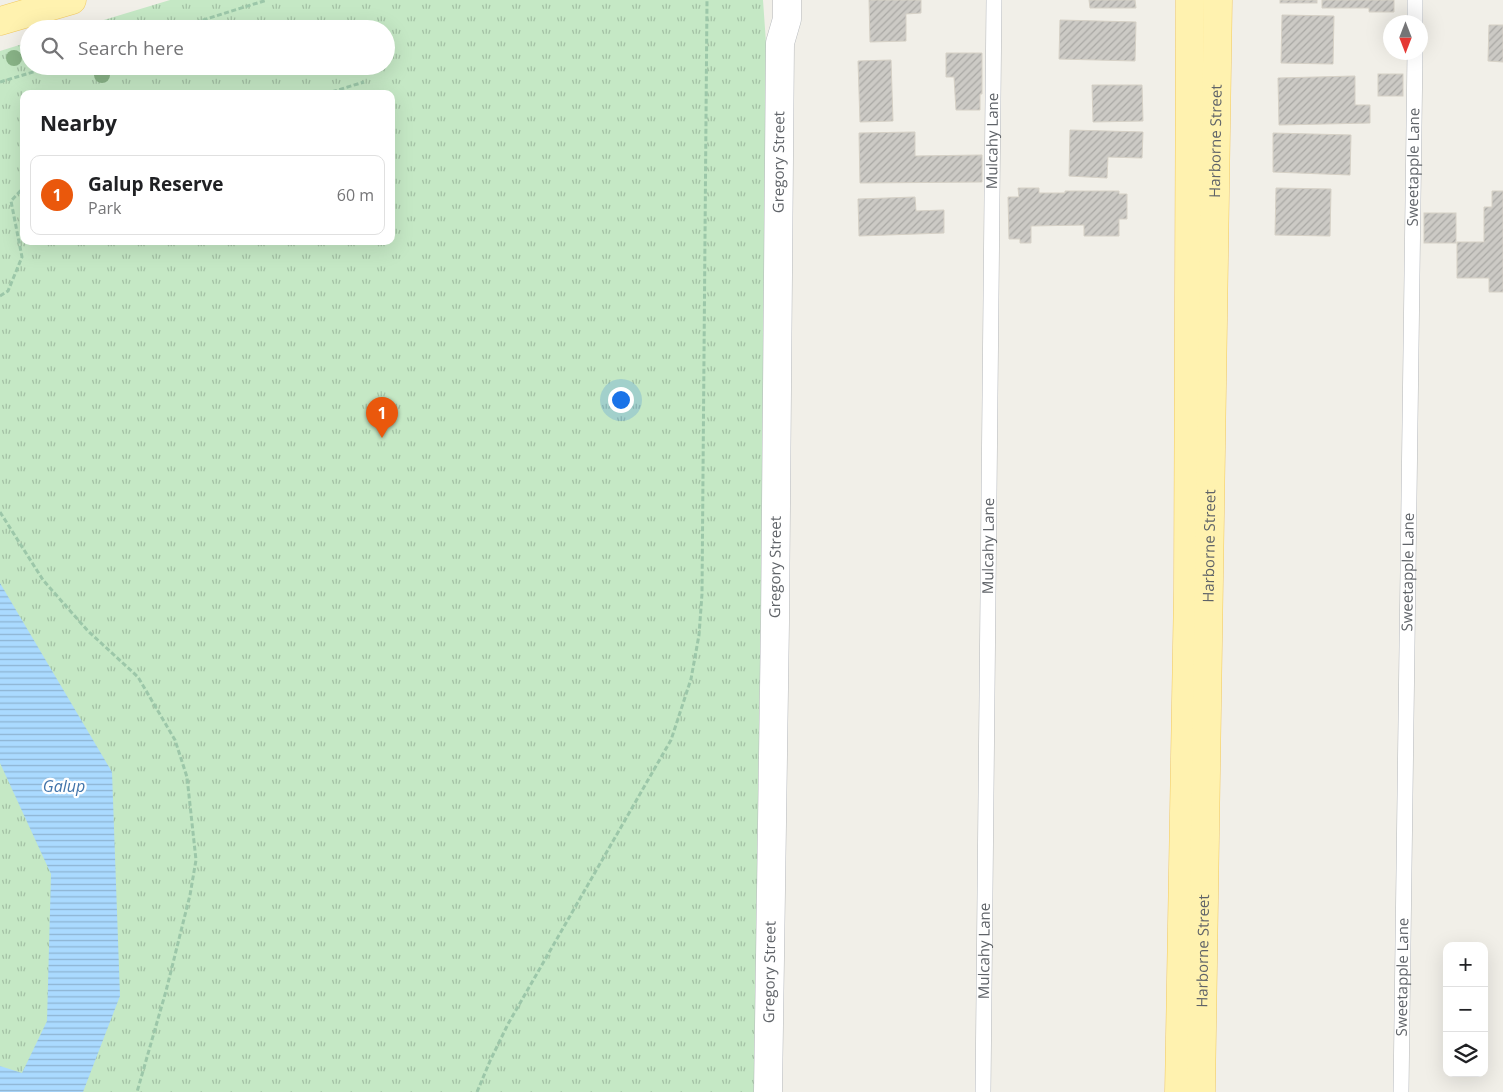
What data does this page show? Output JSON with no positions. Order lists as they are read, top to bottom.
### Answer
{
  "streets": {
    "main road": ["Harborne Street"],
    "street": ["Gregory Street"],
    "lane": ["Mulcahy Lane", "Sweetapple Lane"]
  },
  "water": ["Galup"],
  "north": "bottom",
  "page": {
    "search": "Search here",
    "heading": "Nearby",
    "list": [
      {
        "mark": "1",
        "name": "Galup Reserve",
        "note": "Park",
        "value": "60 m"
      }
    ],
    "pins": "1",
    "map_buttons": ["+", "−"]
  }
}
